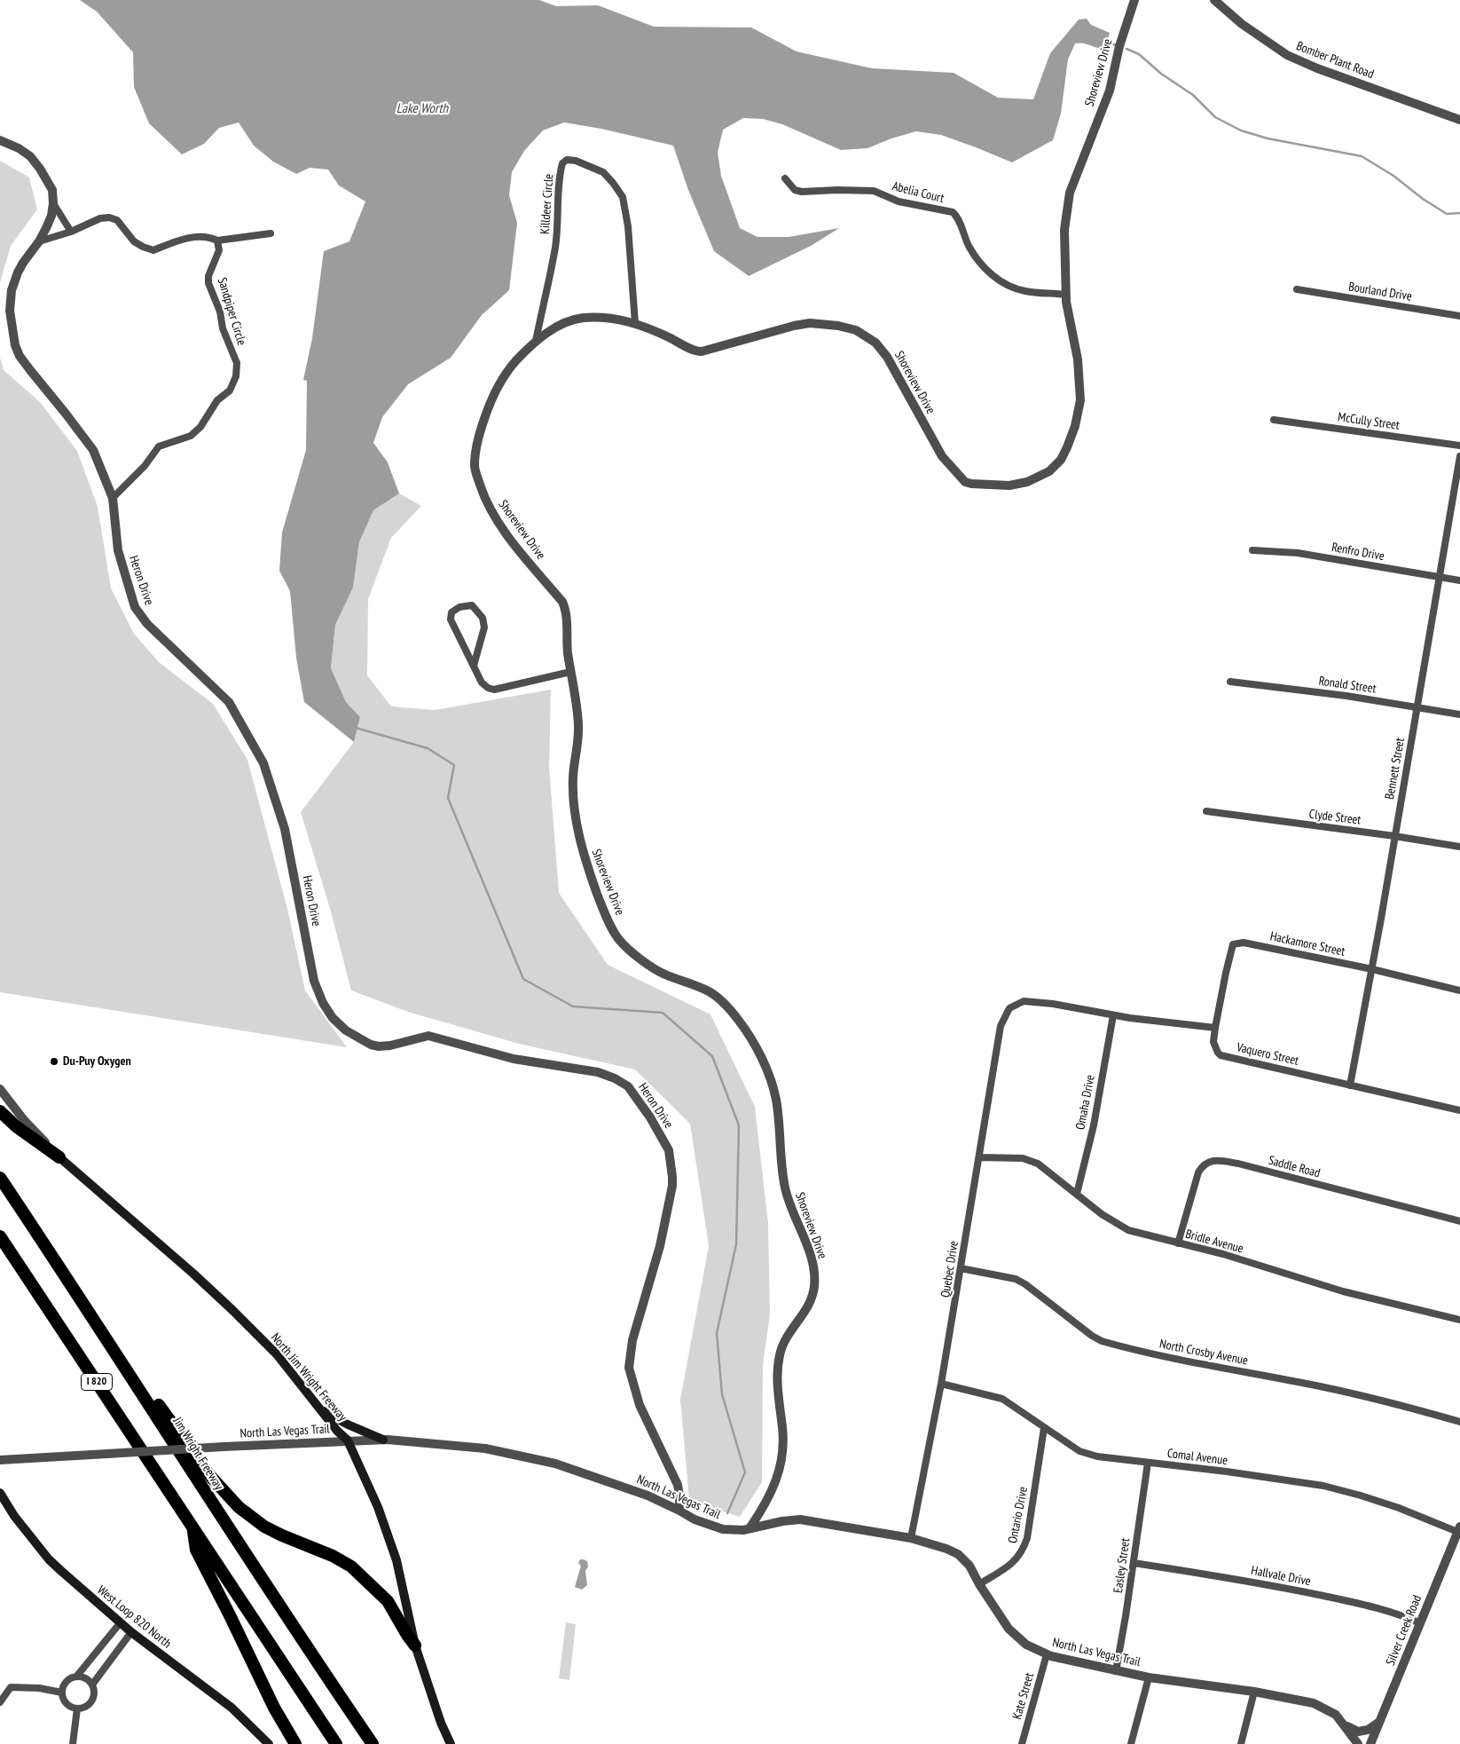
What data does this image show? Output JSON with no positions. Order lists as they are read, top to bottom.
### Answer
{
  "streets": {
    "highway": ["I 820", "Jim Wright Freeway"],
    "main road": ["North Jim Wright Freeway", "West Loop 820 North"],
    "street": [
      "Bomber Plant Road",
      "Shoreview Drive",
      "Abelia Court",
      "Killdeer Circle",
      "Bourland Drive",
      "Sandpiper Circle",
      "McCully Street",
      "Renfro Drive",
      "Heron Drive",
      "Ronald Street",
      "Bennett Street",
      "Clyde Street",
      "Hackamore Street",
      "Vaquero Street",
      "Omaha Drive",
      "Saddle Road",
      "Bridle Avenue",
      "Quebec Drive",
      "North Crosby Avenue",
      "North Las Vegas Trail",
      "Comal Avenue",
      "Ontario Drive",
      "Easley Street",
      "Hallvale Drive",
      "Silver Creek Road",
      "Kate Street"
    ]
  },
  "crossings": [
    ["Shoreview Drive", "Abelia Court"],
    ["Shoreview Drive", "Killdeer Circle"],
    ["Shoreview Drive", "North Las Vegas Trail"],
    ["Sandpiper Circle", "Heron Drive"],
    ["Renfro Drive", "Bennett Street"],
    ["Heron Drive", "North Las Vegas Trail"],
    ["Ronald Street", "Bennett Street"],
    ["Bennett Street", "Clyde Street"],
    ["Bennett Street", "Hackamore Street"],
    ["Bennett Street", "Vaquero Street"],
    ["Hackamore Street", "Vaquero Street"],
    ["Omaha Drive", "Bridle Avenue"],
    ["Omaha Drive", "Quebec Drive"],
    ["Saddle Road", "Bridle Avenue"],
    ["Bridle Avenue", "Quebec Drive"],
    ["Quebec Drive", "North Crosby Avenue"],
    ["Quebec Drive", "North Las Vegas Trail"],
    ["Quebec Drive", "Comal Avenue"],
    ["North Jim Wright Freeway", "North Las Vegas Trail"],
    ["North Las Vegas Trail", "Ontario Drive"],
    ["North Las Vegas Trail", "Easley Street"],
    ["North Las Vegas Trail", "Kate Street"],
    ["Comal Avenue", "Ontario Drive"],
    ["Comal Avenue", "Easley Street"],
    ["Comal Avenue", "Silver Creek Road"],
    ["Easley Street", "Hallvale Drive"],
    ["Hallvale Drive", "Silver Creek Road"]
  ],
  "water": ["Lake Worth"],
  "places": ["Du-Puy Oxygen"]
}
